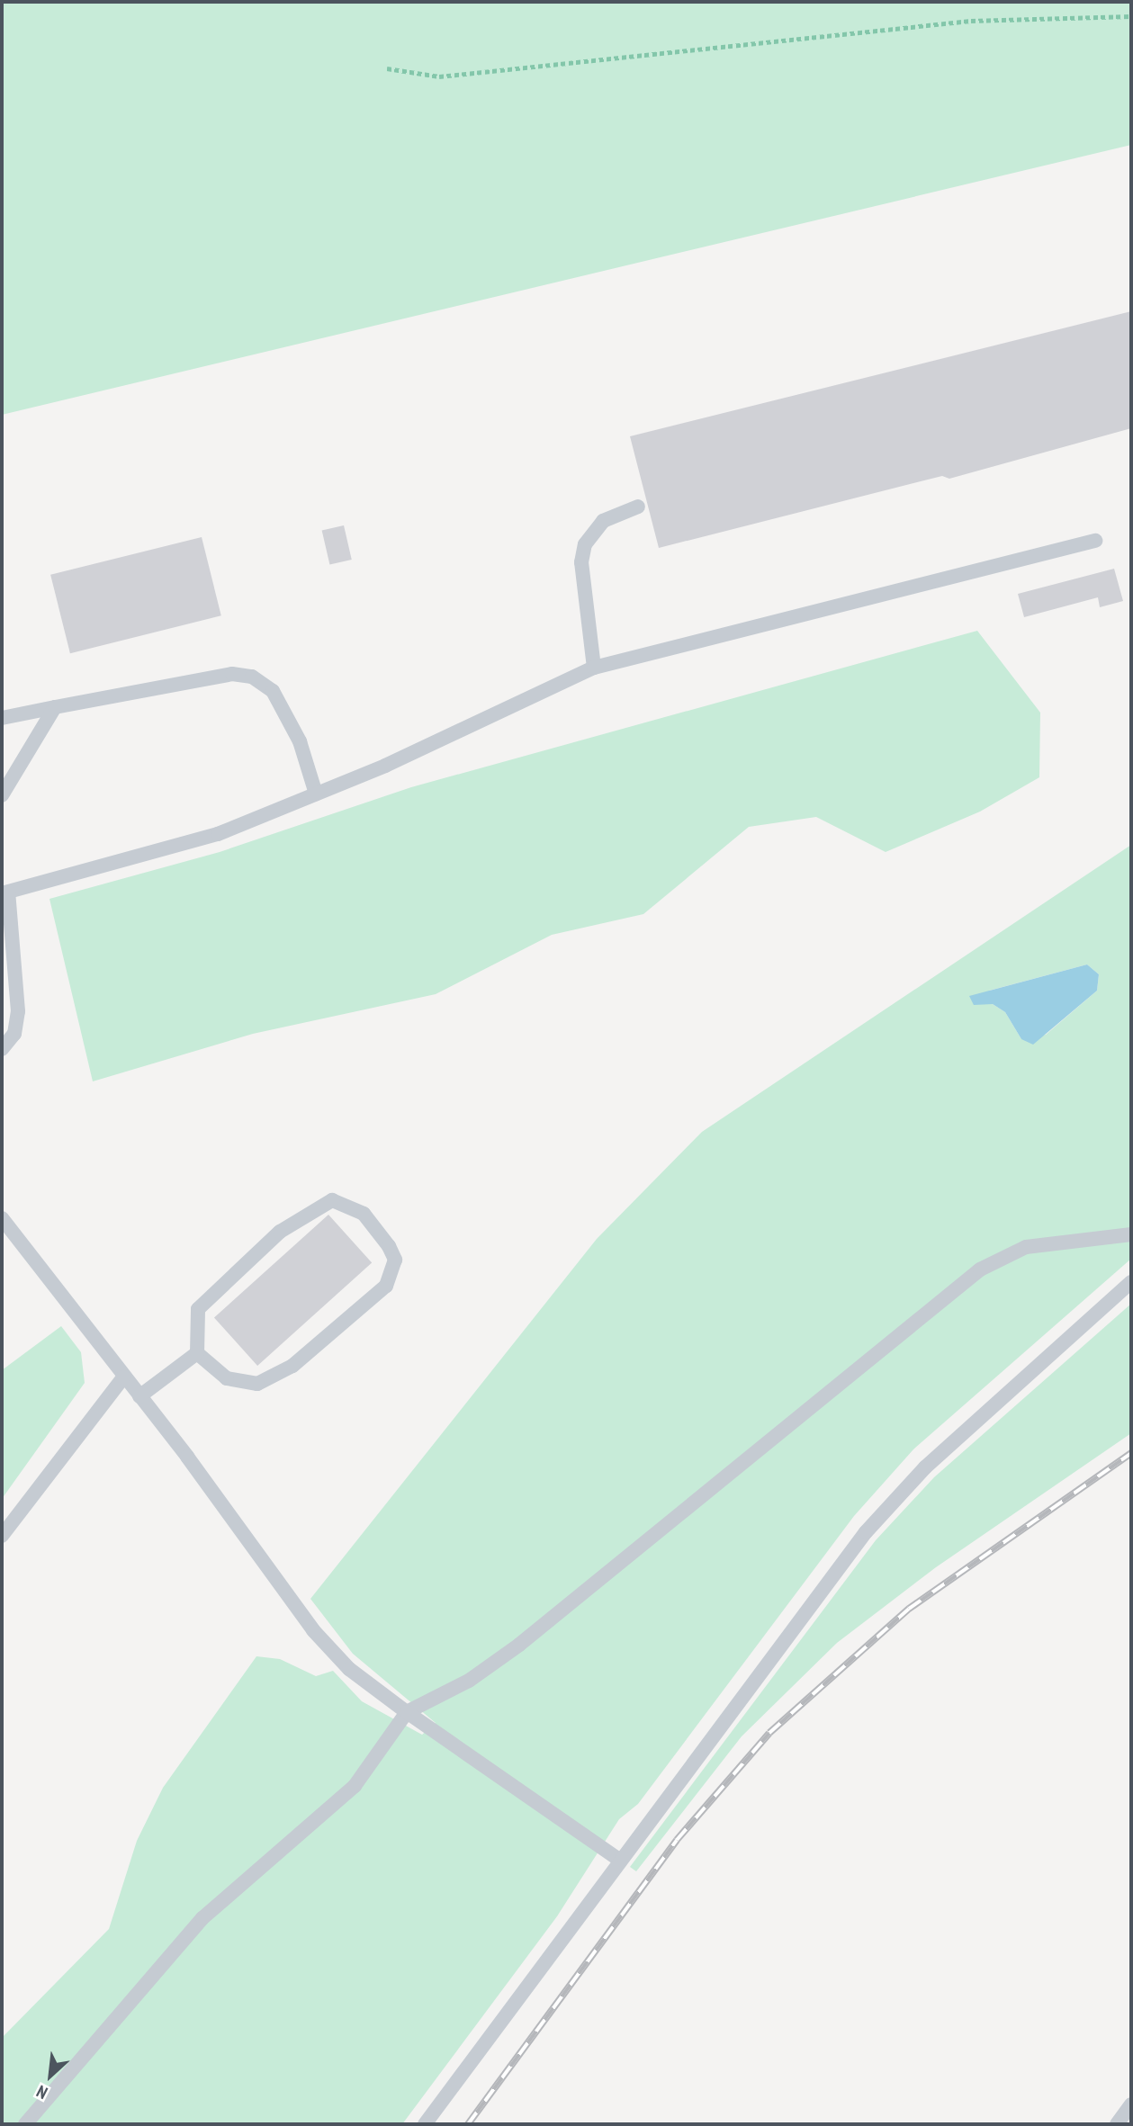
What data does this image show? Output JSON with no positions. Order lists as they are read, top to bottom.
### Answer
{
  "north": "bottom left"
}
